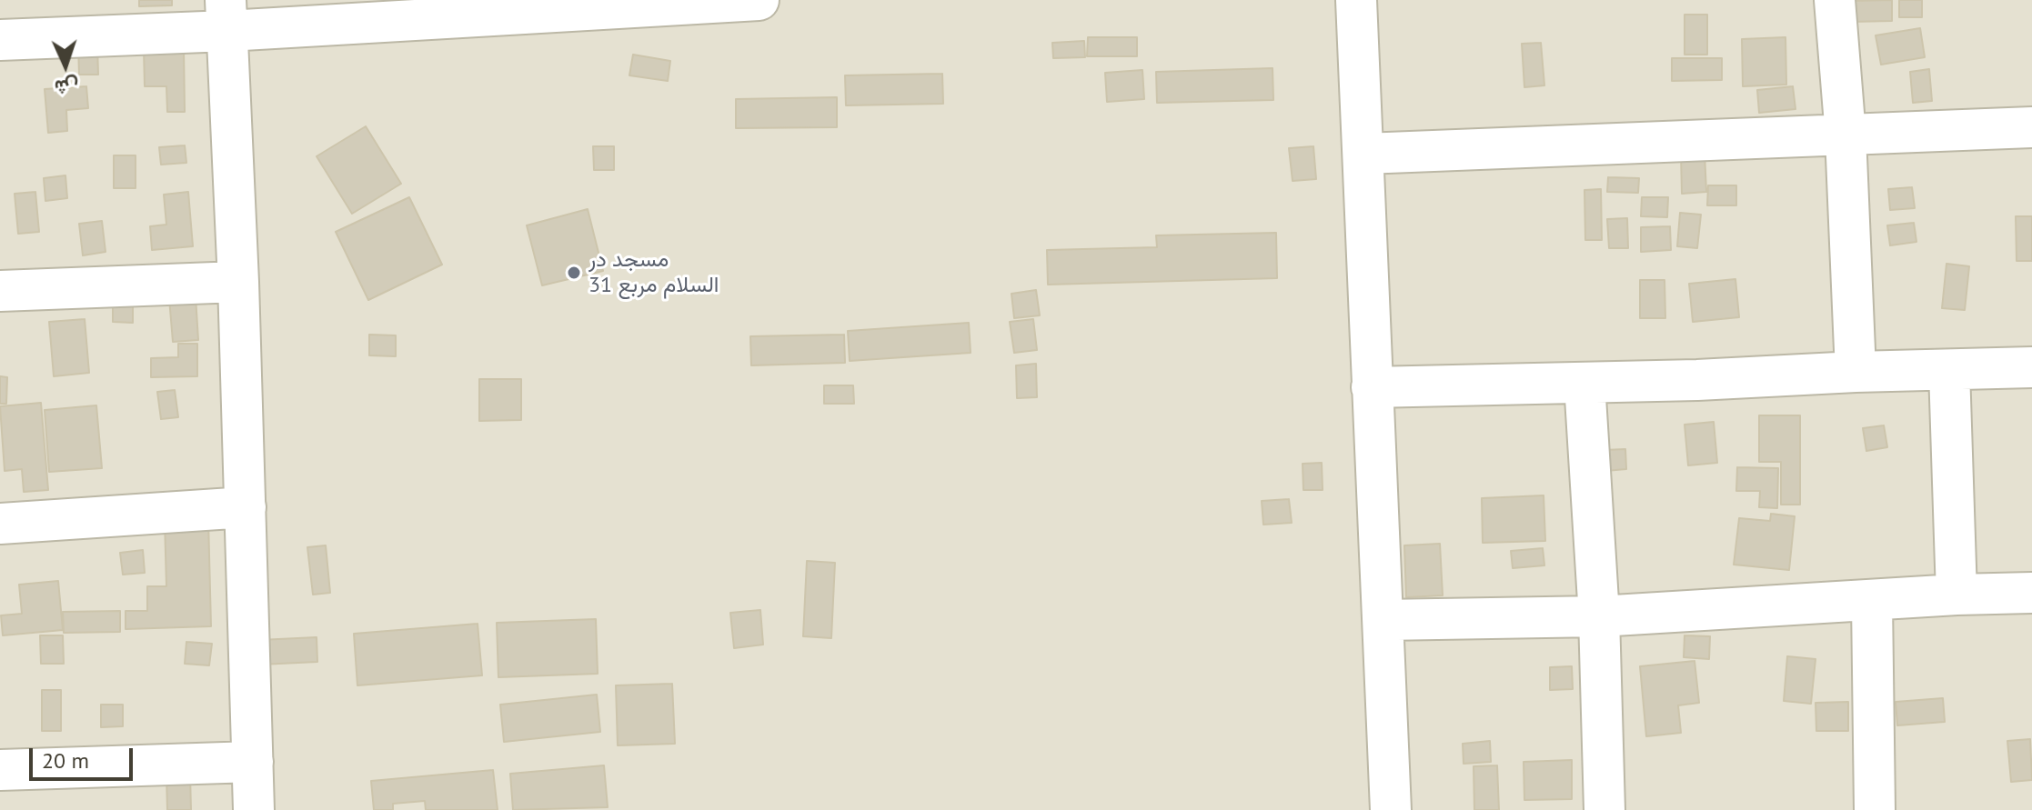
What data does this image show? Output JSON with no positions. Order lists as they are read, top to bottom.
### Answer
{
  "places": ["مسجد در السلام مربع 31"],
  "scale_bar": "20 m",
  "north": "bottom"
}
